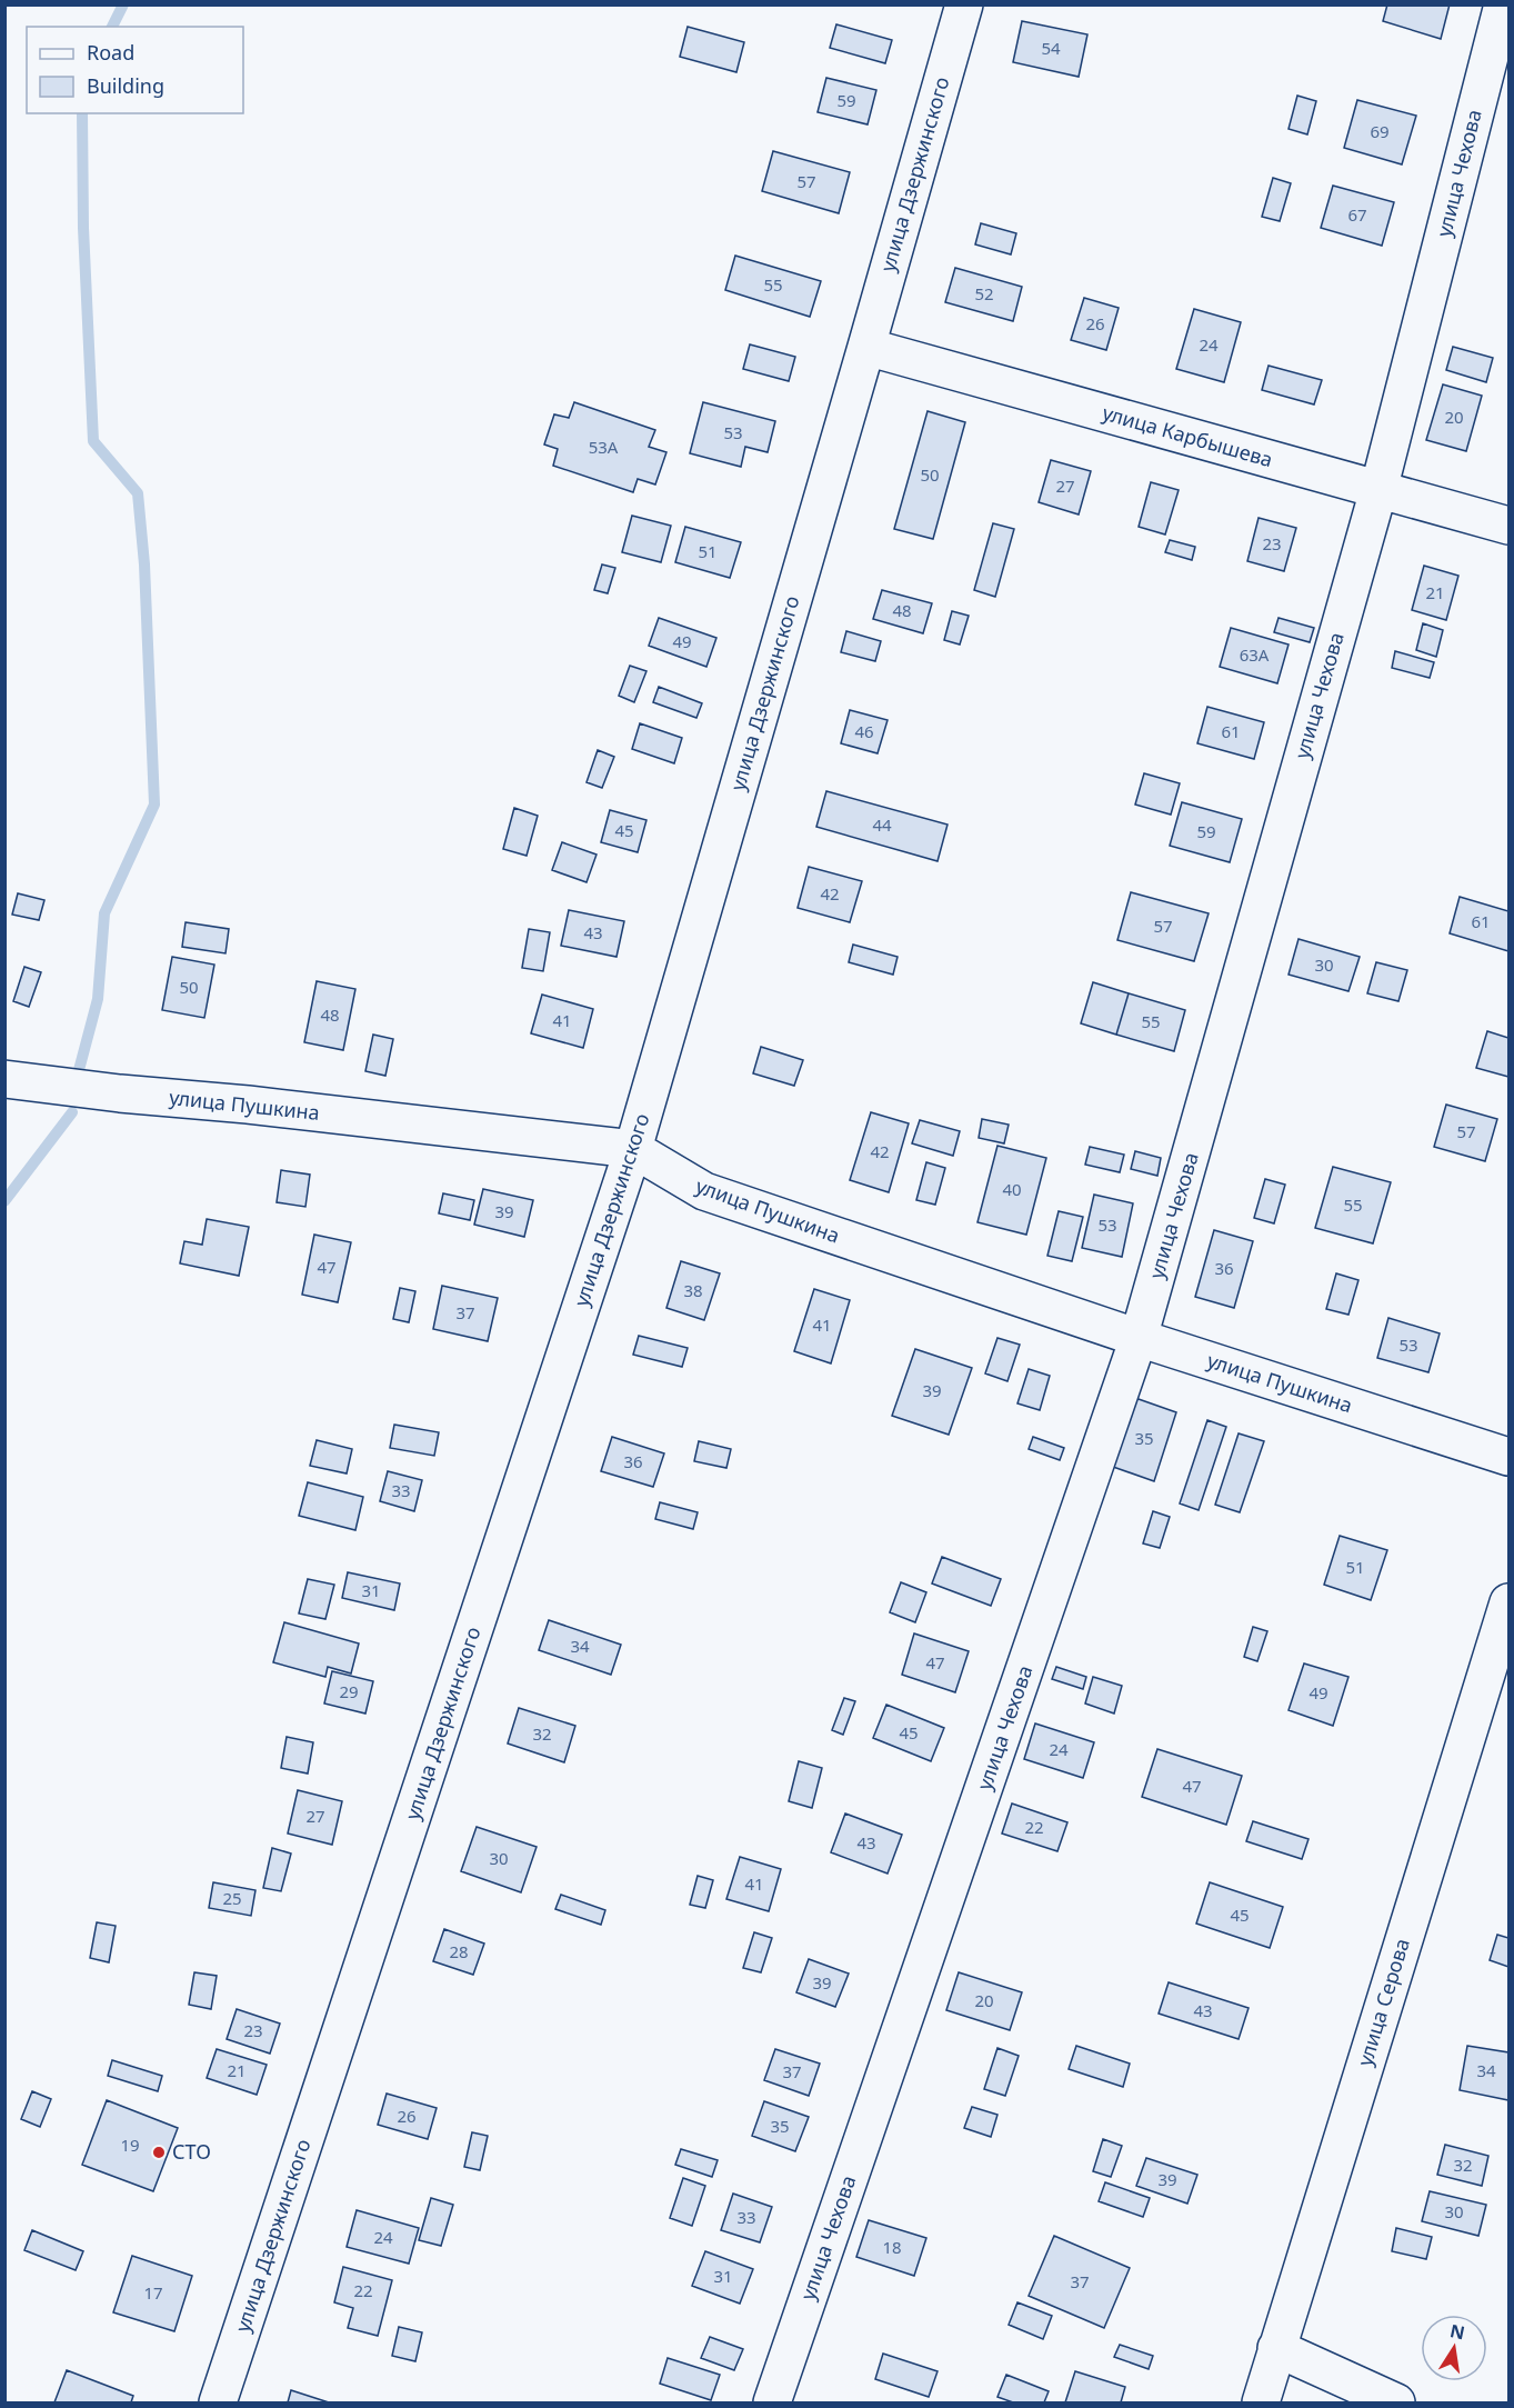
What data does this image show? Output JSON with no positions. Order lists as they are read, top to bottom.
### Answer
{
  "streets": {
    "street": [
      "улица Чехова",
      "улица Дзержинского",
      "улица Карбышева",
      "улица Пушкина",
      "улица Серова"
    ]
  },
  "crossings": [
    ["улица Чехова", "улица Карбышева"],
    ["улица Чехова", "улица Пушкина"],
    ["улица Дзержинского", "улица Карбышева"],
    ["улица Дзержинского", "улица Пушкина"]
  ],
  "places": ["СТО"],
  "house_numbers": [
    "54",
    "59",
    "69",
    "57",
    "67",
    "55",
    "52",
    "26",
    "24",
    "20",
    "53",
    "53А",
    "50",
    "27",
    "23",
    "51",
    "21",
    "48",
    "49",
    "63А",
    "46",
    "61",
    "44",
    "45",
    "59",
    "42",
    "61",
    "57",
    "43",
    "30",
    "50",
    "48",
    "41",
    "55",
    "57",
    "42",
    "40",
    "55",
    "39",
    "53",
    "47",
    "36",
    "38",
    "37",
    "41",
    "53",
    "39",
    "35",
    "36",
    "33",
    "51",
    "31",
    "34",
    "47",
    "29",
    "49",
    "45",
    "32",
    "24",
    "47",
    "27",
    "22",
    "43",
    "30",
    "41",
    "25",
    "45",
    "28",
    "39",
    "20",
    "43",
    "23",
    "21",
    "34",
    "37",
    "26",
    "35",
    "19",
    "32",
    "39",
    "30",
    "33",
    "24",
    "18",
    "31",
    "37",
    "22",
    "17"
  ],
  "legend": ["Road", "Building"],
  "north": "top"
}
